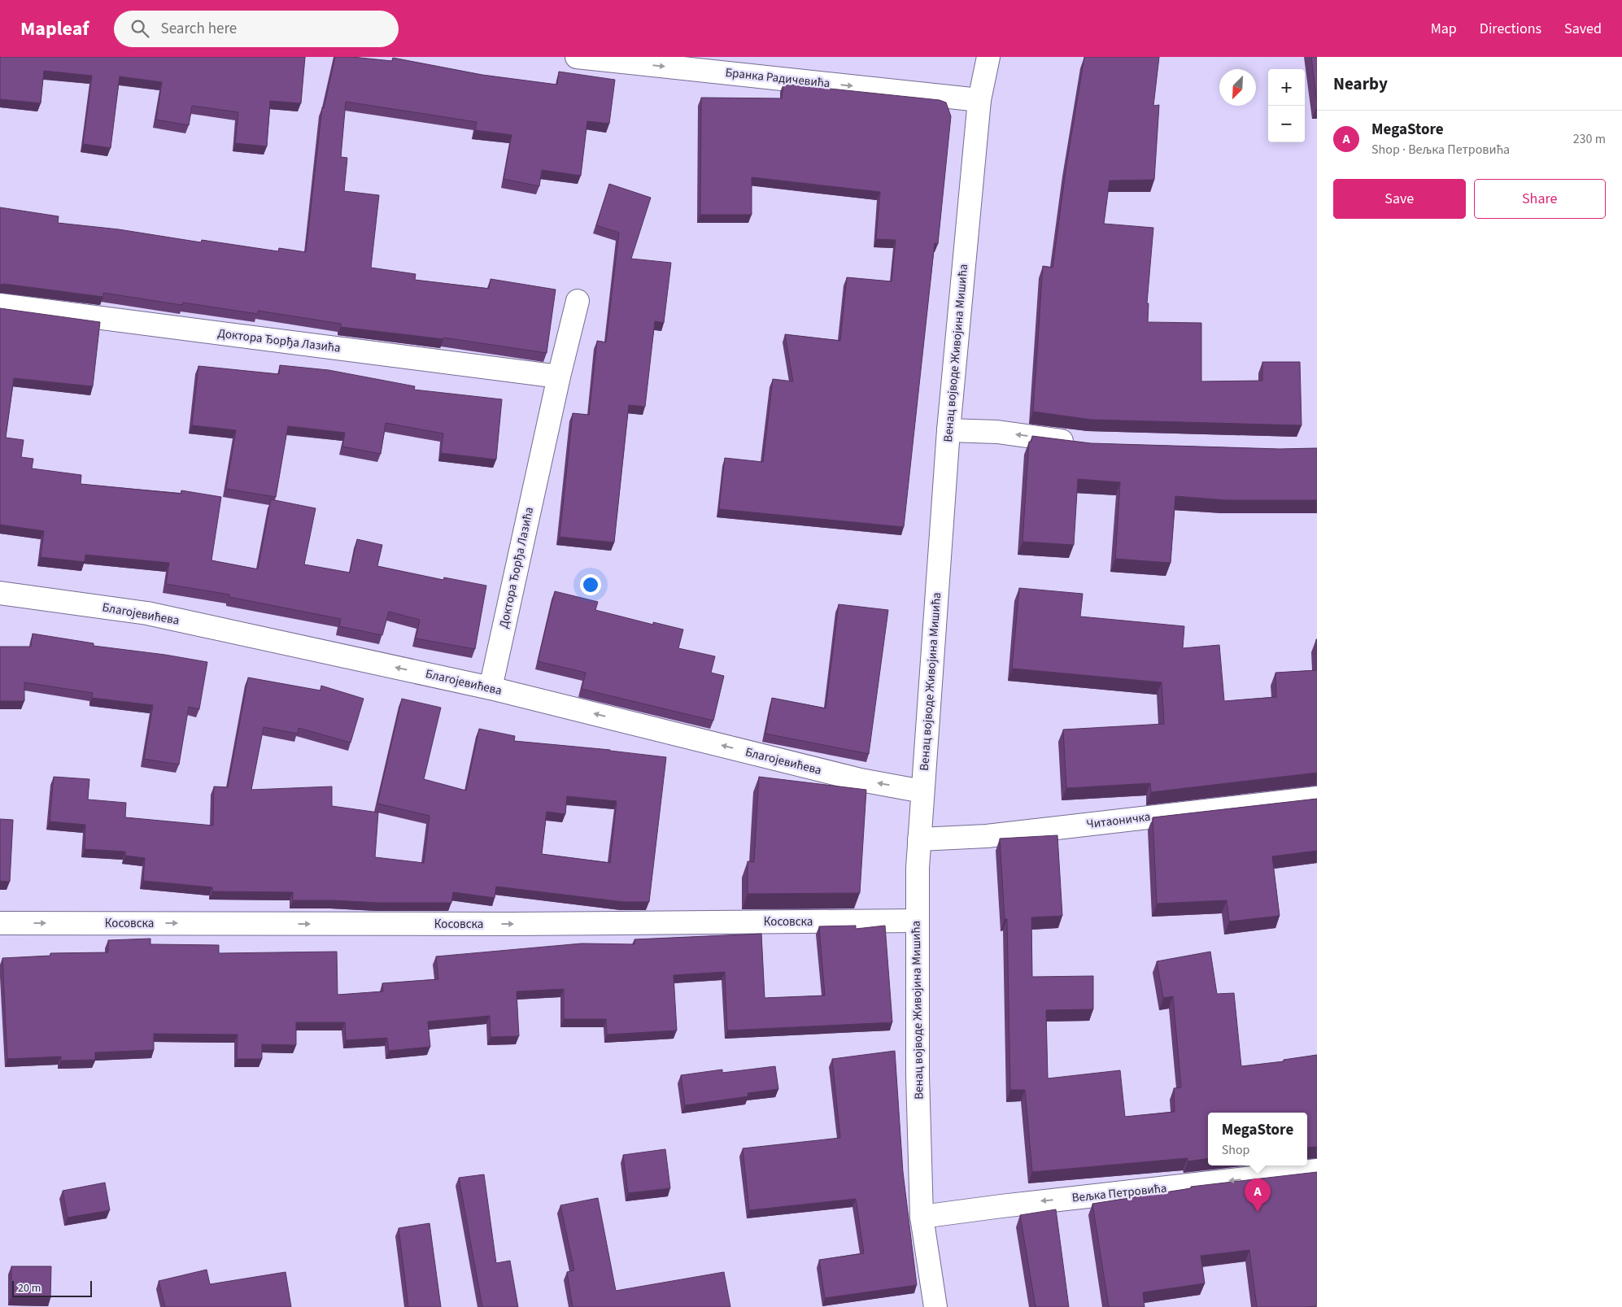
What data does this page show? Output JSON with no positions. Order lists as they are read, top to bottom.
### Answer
{
  "streets": {
    "street": [
      "Бранка Радичевића",
      "Доктора Ђорђа Лазића",
      "Венац војводе Живојина Мишића",
      "Благојевићева",
      "Читаоничка",
      "Косовска",
      "Вељка Петровића"
    ]
  },
  "crossings": [
    ["Бранка Радичевића", "Венац војводе Живојина Мишића"],
    ["Доктора Ђорђа Лазића", "Благојевићева"],
    ["Венац војводе Живојина Мишића", "Благојевићева"],
    ["Венац војводе Живојина Мишића", "Читаоничка"],
    ["Венац војводе Живојина Мишића", "Косовска"],
    ["Венац војводе Живојина Мишића", "Вељка Петровића"]
  ],
  "one_way": [
    "Бранка Радичевића",
    "Благојевићева",
    "Косовска",
    "Вељка Петровића"
  ],
  "scale_bar": "20 m",
  "north": "bottom left",
  "page": {
    "header": "Mapleaf",
    "search": "Search here",
    "nav": ["Map", "Directions", "Saved"],
    "heading": "Nearby",
    "map_buttons": ["+", "−"],
    "list": [
      {
        "mark": "A",
        "name": "MegaStore",
        "note": "Shop · Вељка Петровића",
        "value": "230 m"
      }
    ],
    "buttons": ["Save", "Share"],
    "popup": ["MegaStore", "Shop"],
    "pins": "A",
    "scale": "20 m"
  }
}
